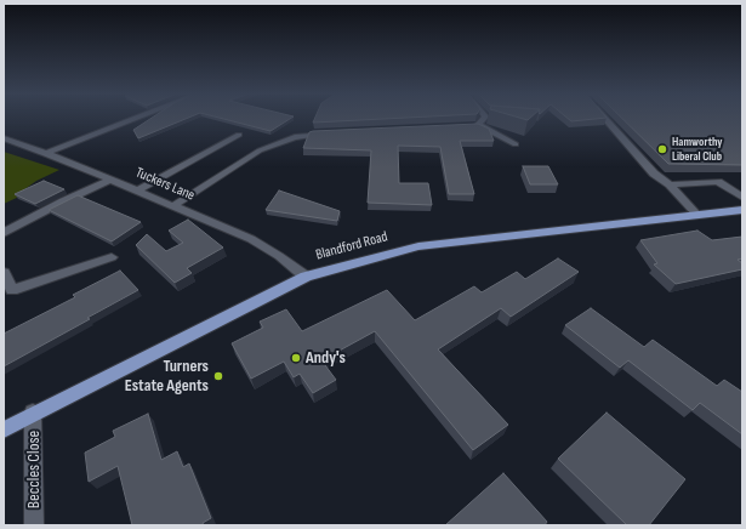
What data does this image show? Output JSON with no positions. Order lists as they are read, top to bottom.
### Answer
{
  "streets": {
    "main road": ["Blandford Road"],
    "street": ["Tuckers Lane", "Beccles Close"]
  },
  "crossings": [
    ["Tuckers Lane", "Blandford Road"],
    ["Blandford Road", "Beccles Close"]
  ],
  "places": ["Hamworthy Liberal Club", "Andy's", "Turners Estate Agents"]
}
